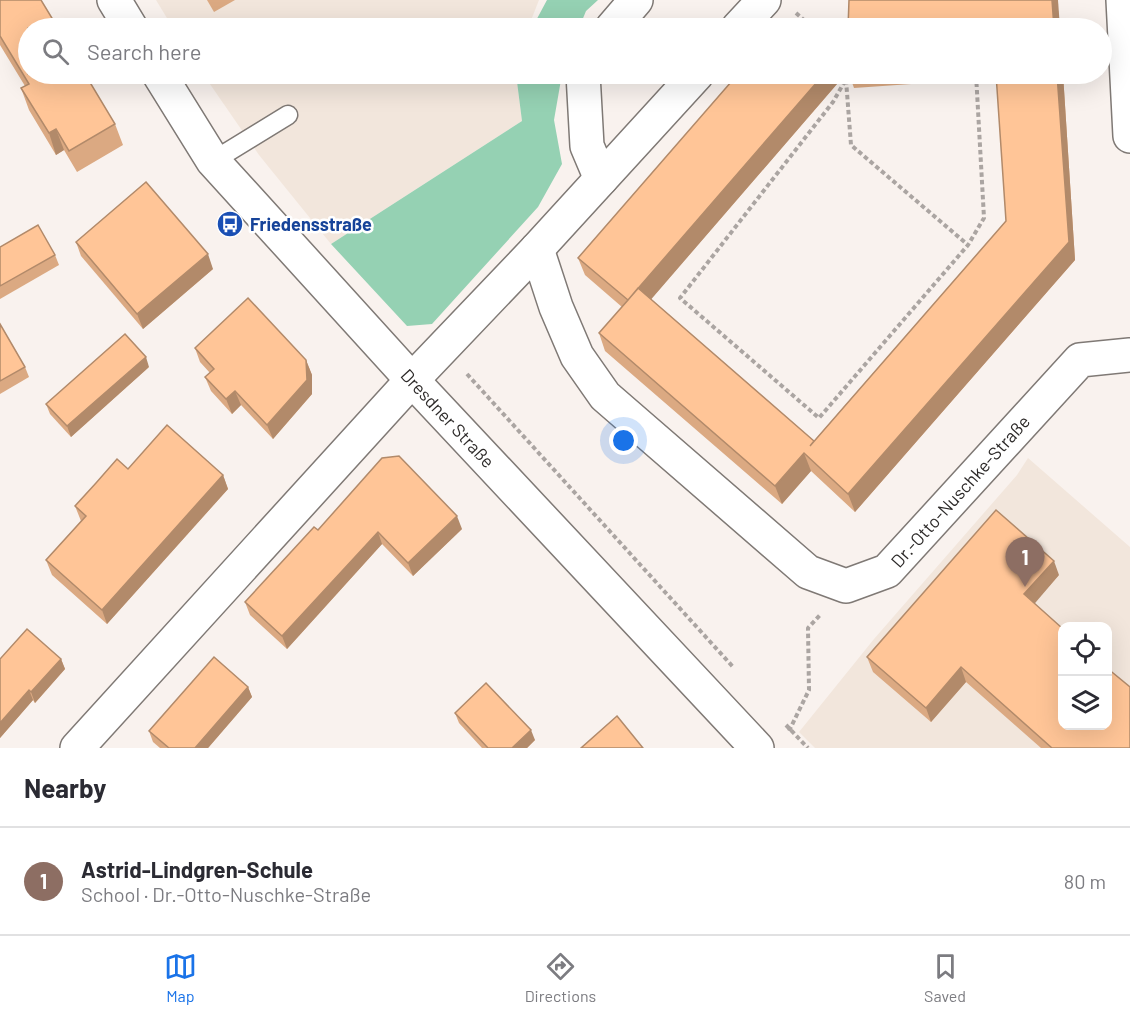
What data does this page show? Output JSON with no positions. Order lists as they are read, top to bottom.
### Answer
{
  "streets": {
    "street": ["Dresdner Straße", "Dr.-Otto-Nuschke-Straße"]
  },
  "places": {
    "bus stop": ["Friedensstraße"]
  },
  "page": {
    "search": "Search here",
    "pins": "1",
    "heading": "Nearby",
    "list": [
      {
        "mark": "1",
        "name": "Astrid-Lindgren-Schule",
        "note": "School · Dr.-Otto-Nuschke-Straße",
        "value": "80 m"
      }
    ],
    "nav": ["Map", "Directions", "Saved"]
  }
}
